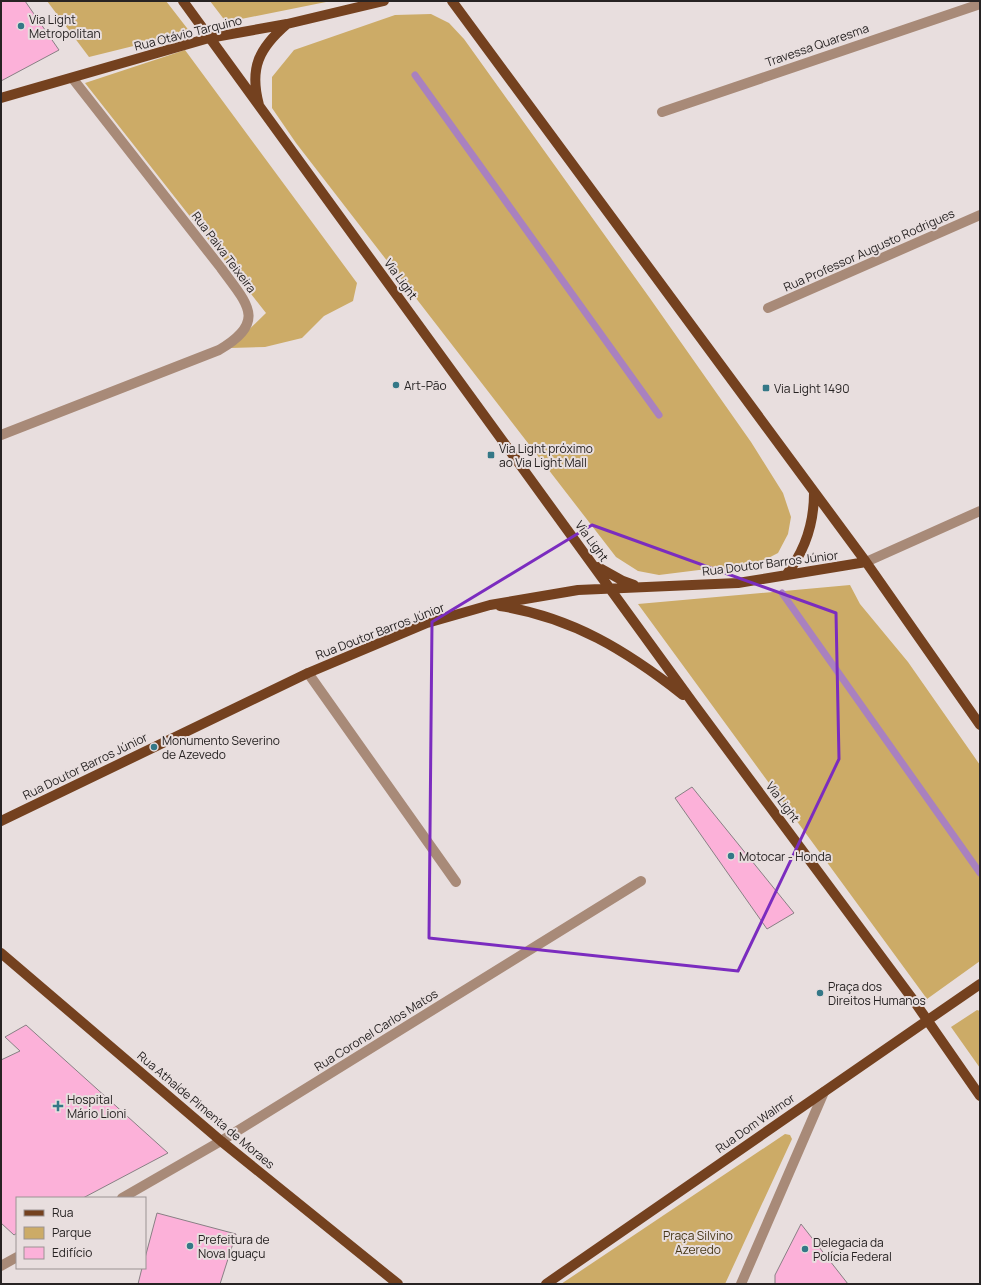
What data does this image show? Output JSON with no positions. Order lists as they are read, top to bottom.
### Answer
{
  "streets": {
    "main road": [
      "Rua Otávio Tarquino",
      "Via Light",
      "Rua Doutor Barros Júnior",
      "Rua Athaíde Pimenta de Moraes",
      "Rua Dom Walmor"
    ],
    "street": [
      "Travessa Quaresma",
      "Rua Professor Augusto Rodrigues",
      "Rua Paiva Teixeira",
      "Rua Coronel Carlos Matos"
    ]
  },
  "crossings": [
    ["Rua Otávio Tarquino", "Rua Paiva Teixeira"],
    ["Rua Otávio Tarquino", "Via Light"],
    ["Via Light", "Rua Doutor Barros Júnior"],
    ["Via Light", "Rua Dom Walmor"],
    ["Rua Coronel Carlos Matos", "Rua Athaíde Pimenta de Moraes"]
  ],
  "parks": ["Praça Silvino Azeredo"],
  "places": {
    "other": [
      "Via Light Metropolitan",
      "Art-Pão",
      "Monumento Severino de Azevedo",
      "Motocar - Honda",
      "Praça dos Direitos Humanos",
      "Prefeitura de Nova Iguaçu",
      "Delegacia da Polícia Federal"
    ],
    "transit": ["Via Light 1490", "Via Light próximo ao Via Light Mall"],
    "health": ["Hospital Mário Lioni"]
  },
  "legend": ["Rua", "Parque", "Edifício"]
}
